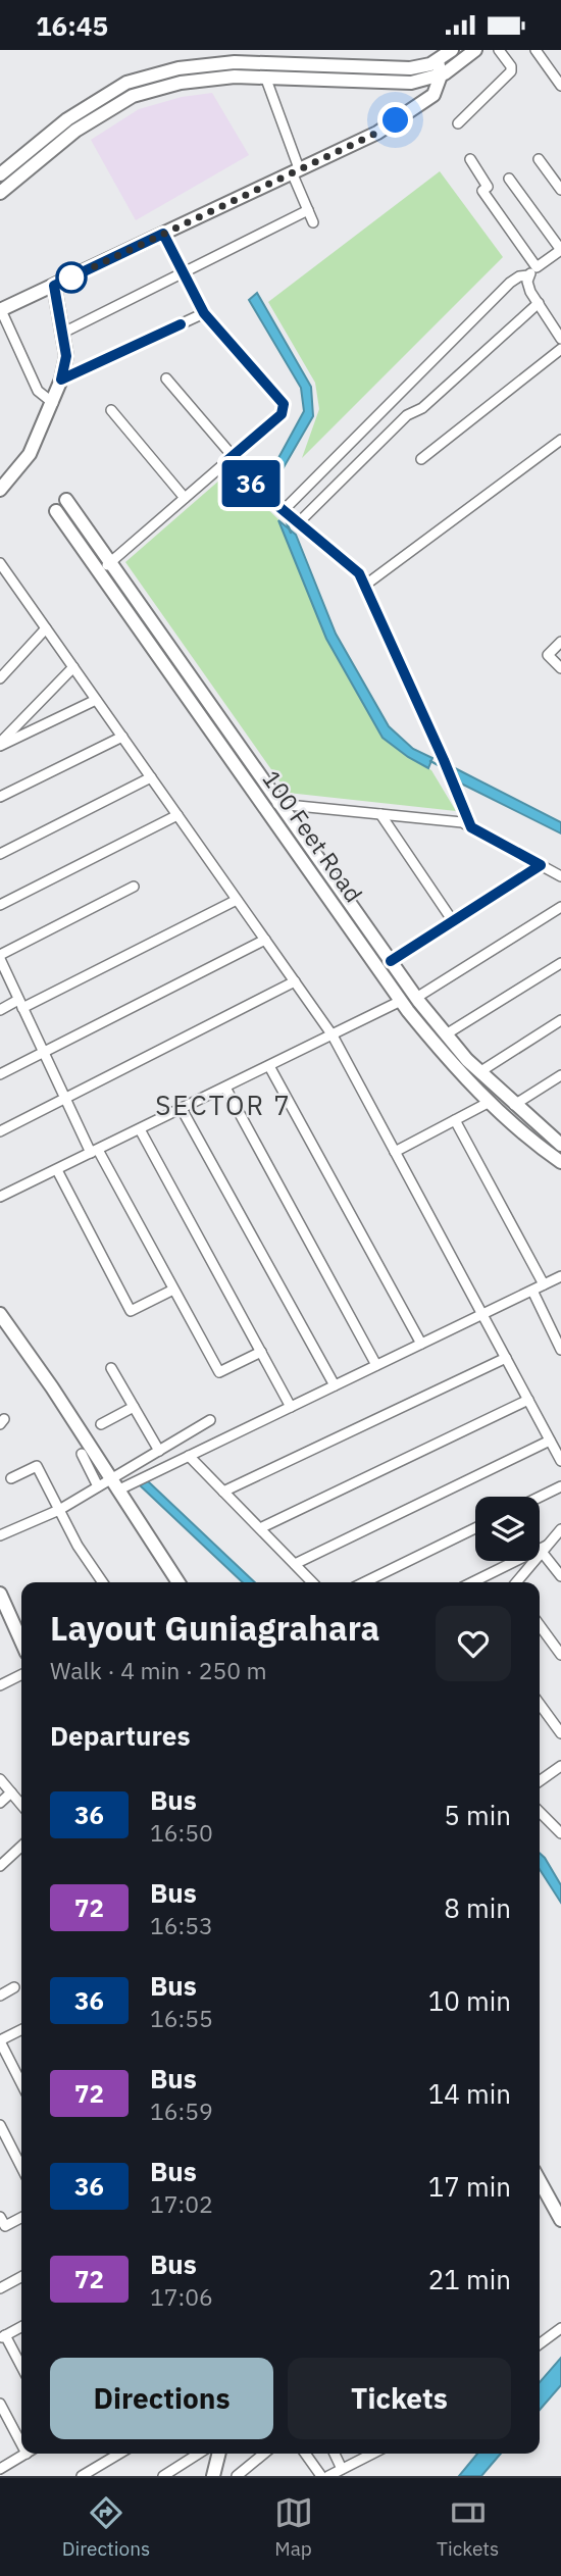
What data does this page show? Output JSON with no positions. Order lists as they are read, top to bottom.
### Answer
{
  "streets": {
    "main road": ["100 Feet Road"]
  },
  "districts": ["SECTOR 7"],
  "lines": ["bus line 36"],
  "page": {
    "status": "16:45",
    "on_map": "36",
    "heading": [
      ["Layout Guniagrahara", "Walk · 4 min · 250 m"],
      "Departures"
    ],
    "list": [
      {
        "mark": "36",
        "name": "Bus",
        "note": "16:50",
        "value": "5 min"
      },
      {
        "mark": "72",
        "name": "Bus",
        "note": "16:53",
        "value": "8 min"
      },
      {
        "mark": "36",
        "name": "Bus",
        "note": "16:55",
        "value": "10 min"
      },
      {
        "mark": "72",
        "name": "Bus",
        "note": "16:59",
        "value": "14 min"
      },
      {
        "mark": "36",
        "name": "Bus",
        "note": "17:02",
        "value": "17 min"
      },
      {
        "mark": "72",
        "name": "Bus",
        "note": "17:06",
        "value": "21 min"
      }
    ],
    "buttons": ["Directions", "Tickets"],
    "tabs": ["Directions", "Map", "Tickets"]
  }
}
